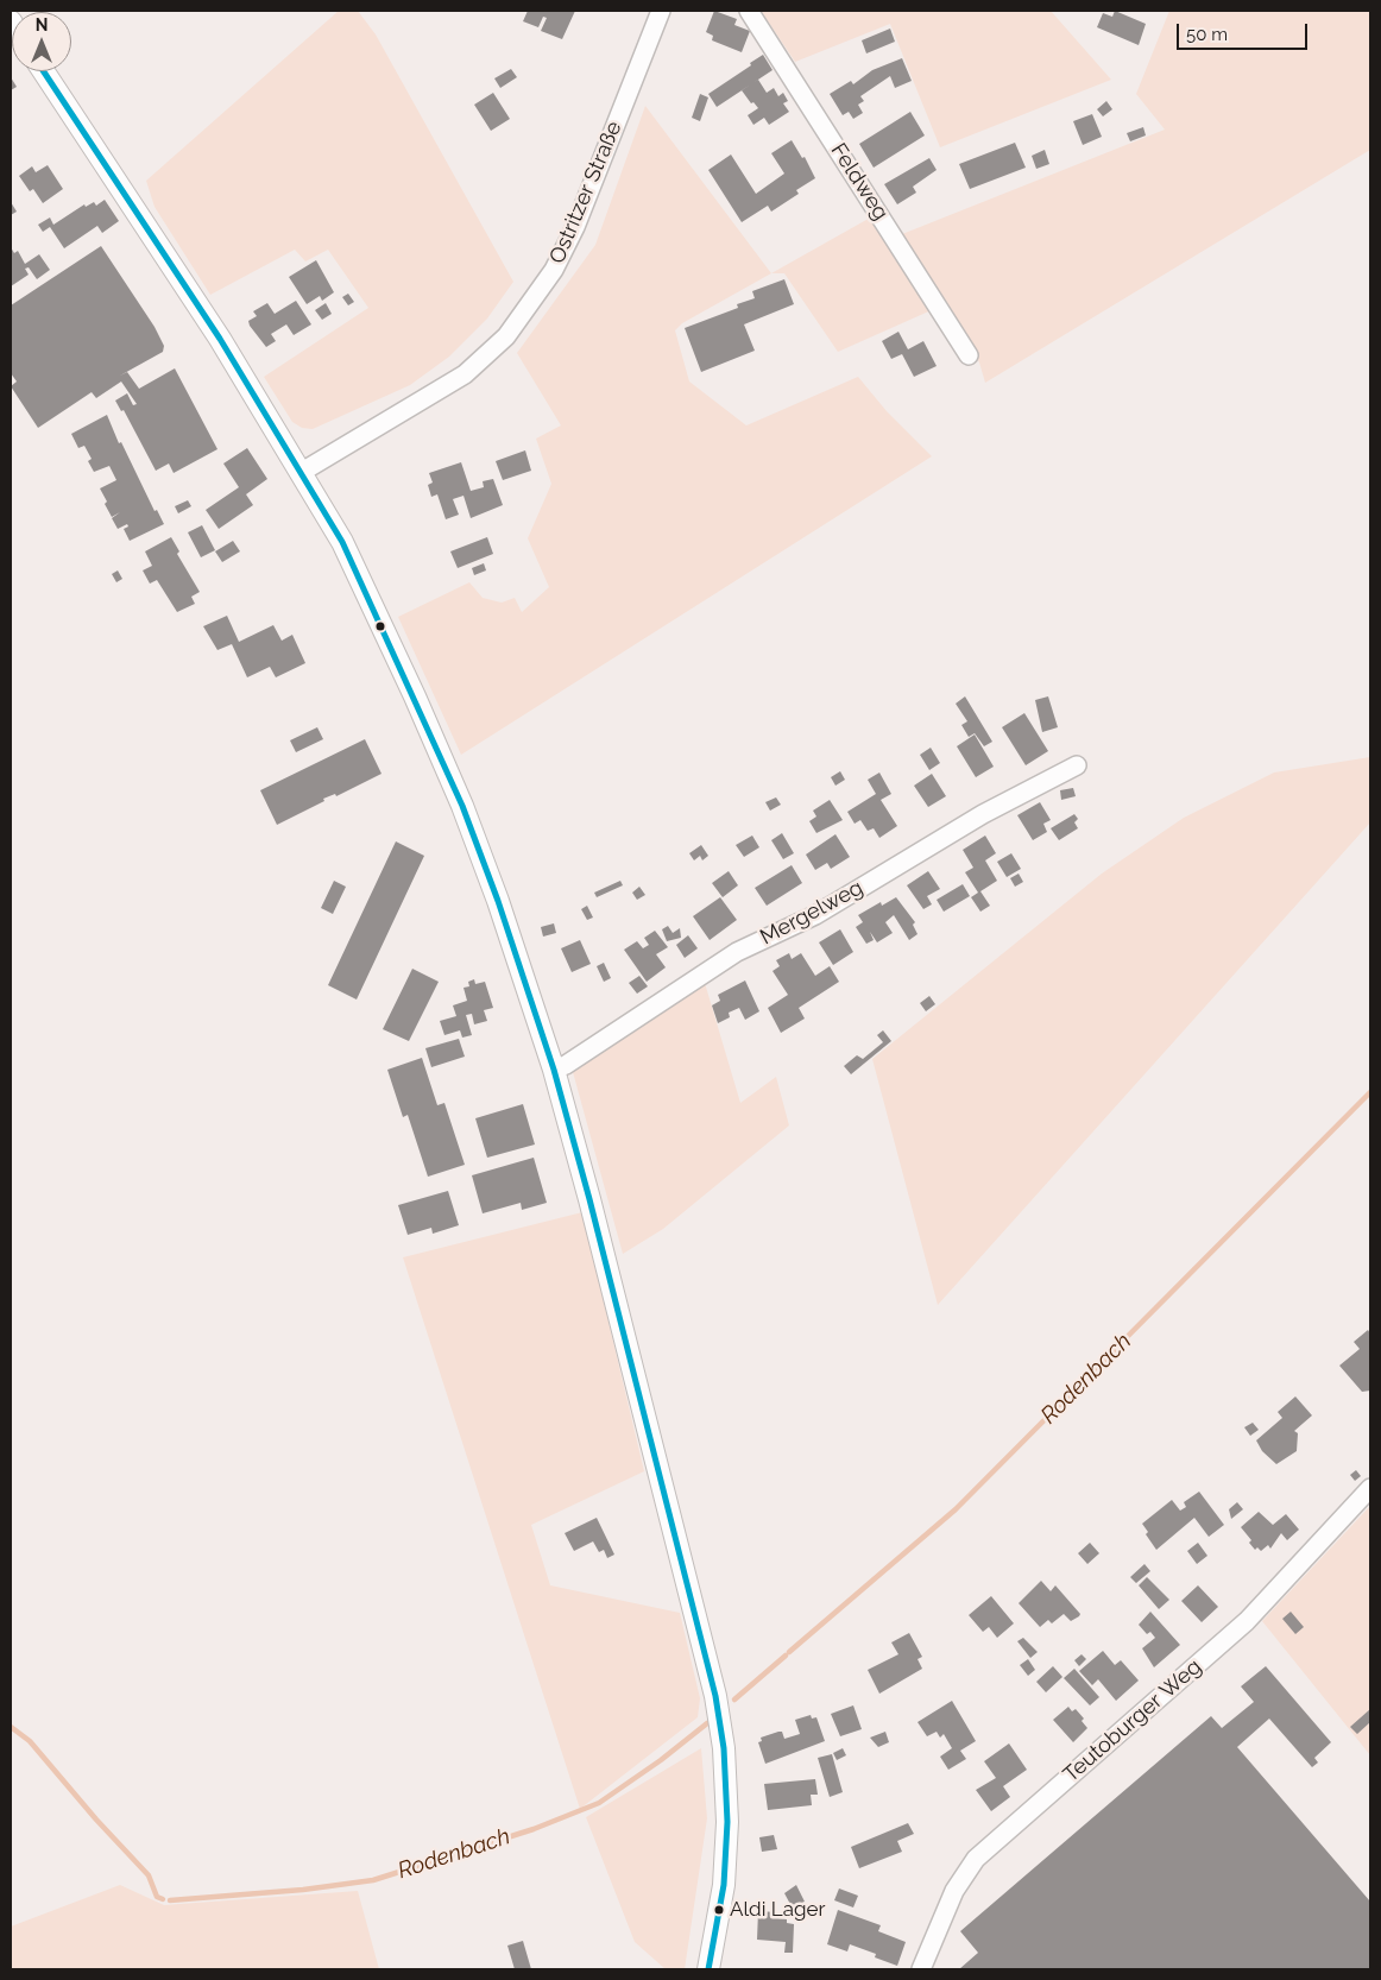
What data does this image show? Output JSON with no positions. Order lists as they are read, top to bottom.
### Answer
{
  "streets": {
    "street": [
      "Feldweg",
      "Ostritzer Straße",
      "Mergelweg",
      "Teutoburger Weg"
    ]
  },
  "water": ["Rodenbach"],
  "places": ["Aldi Lager"],
  "scale_bar": "50 m",
  "north": "top"
}
